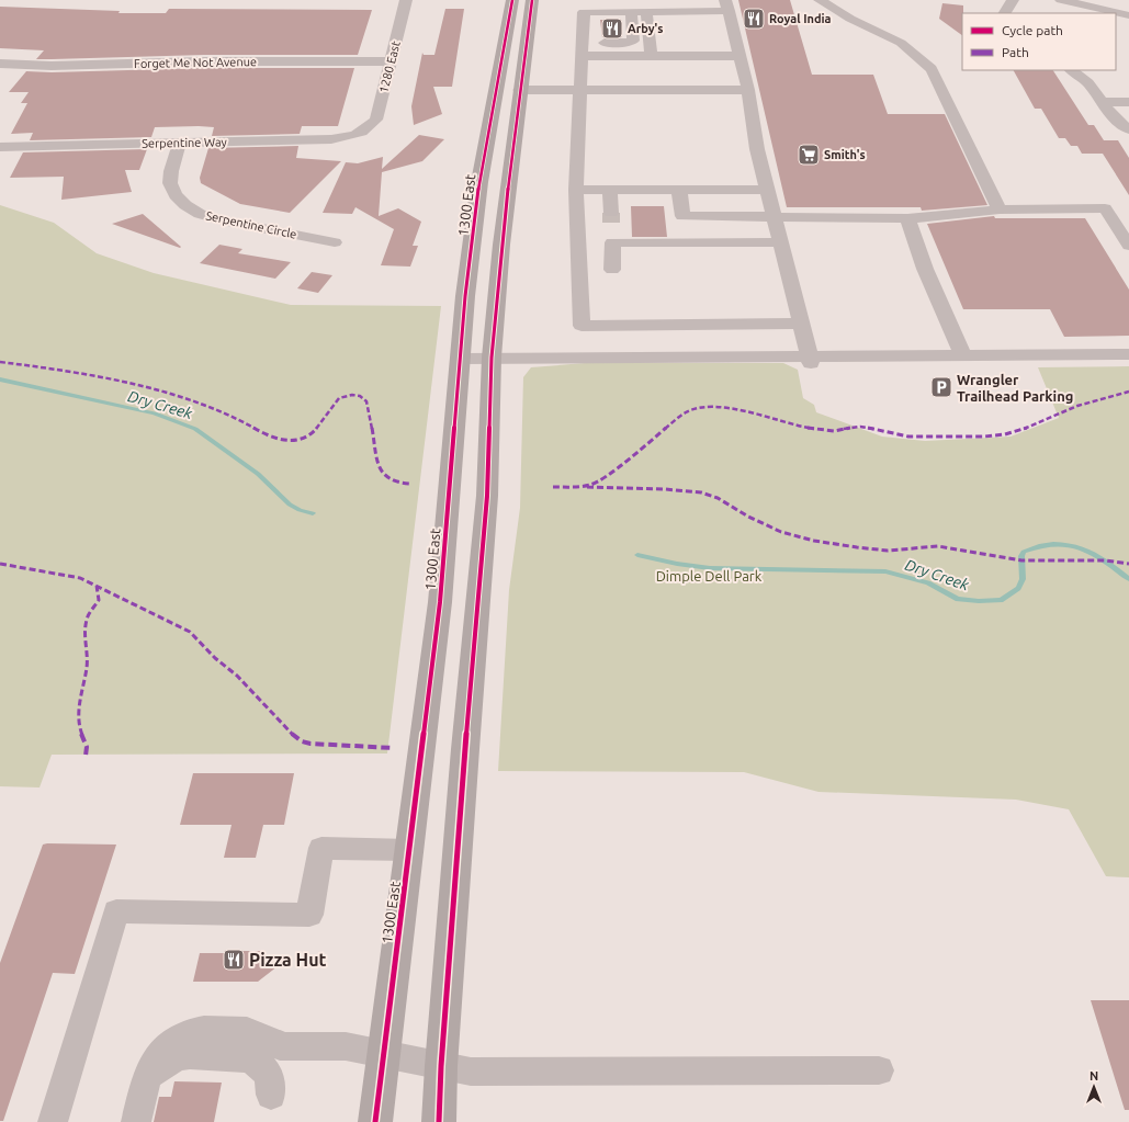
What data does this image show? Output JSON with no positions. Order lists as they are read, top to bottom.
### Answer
{
  "streets": {
    "main road": ["1300 East"],
    "street": [
      "Forget Me Not Avenue",
      "1280 East",
      "Serpentine Way",
      "Serpentine Circle"
    ]
  },
  "crossings": [
    ["Forget Me Not Avenue", "1280 East"],
    ["1280 East", "Serpentine Way"],
    ["Serpentine Way", "Serpentine Circle"]
  ],
  "water": ["Dry Creek"],
  "parks": ["Dimple Dell Park"],
  "places": {
    "restaurant": ["Royal India", "Arby's", "Pizza Hut"],
    "supermarket": ["Smith's"],
    "parking": ["Wrangler Trailhead Parking"]
  },
  "legend": ["Cycle path", "Path"],
  "north": "top"
}
